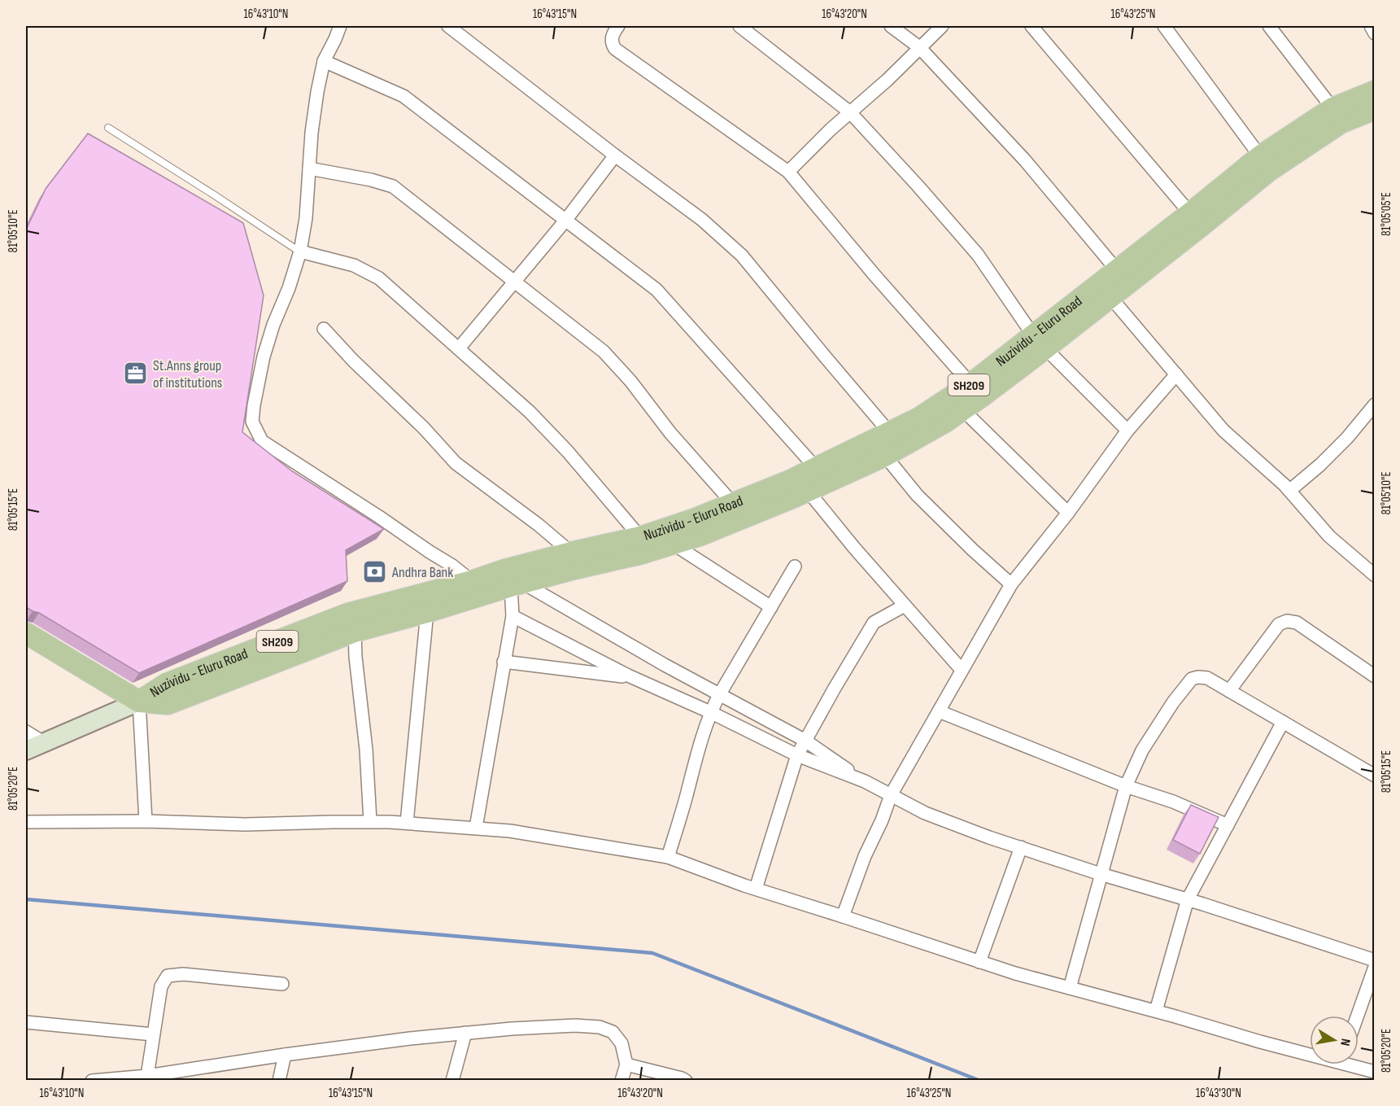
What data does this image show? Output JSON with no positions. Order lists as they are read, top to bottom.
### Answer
{
  "streets": {
    "main road": ["Nuzividu - Eluru Road", "SH209"]
  },
  "places": {
    "office": ["St.Anns group of institutions"],
    "bank": ["Andhra Bank"]
  },
  "north": "right",
  "coordinates": [
    "16°43'10\"N",
    "16°43'15\"N",
    "16°43'20\"N",
    "16°43'25\"N",
    "81°05'05\"E",
    "81°05'10\"E",
    "81°05'15\"E",
    "81°05'20\"E",
    "16°43'30\"N"
  ]
}
